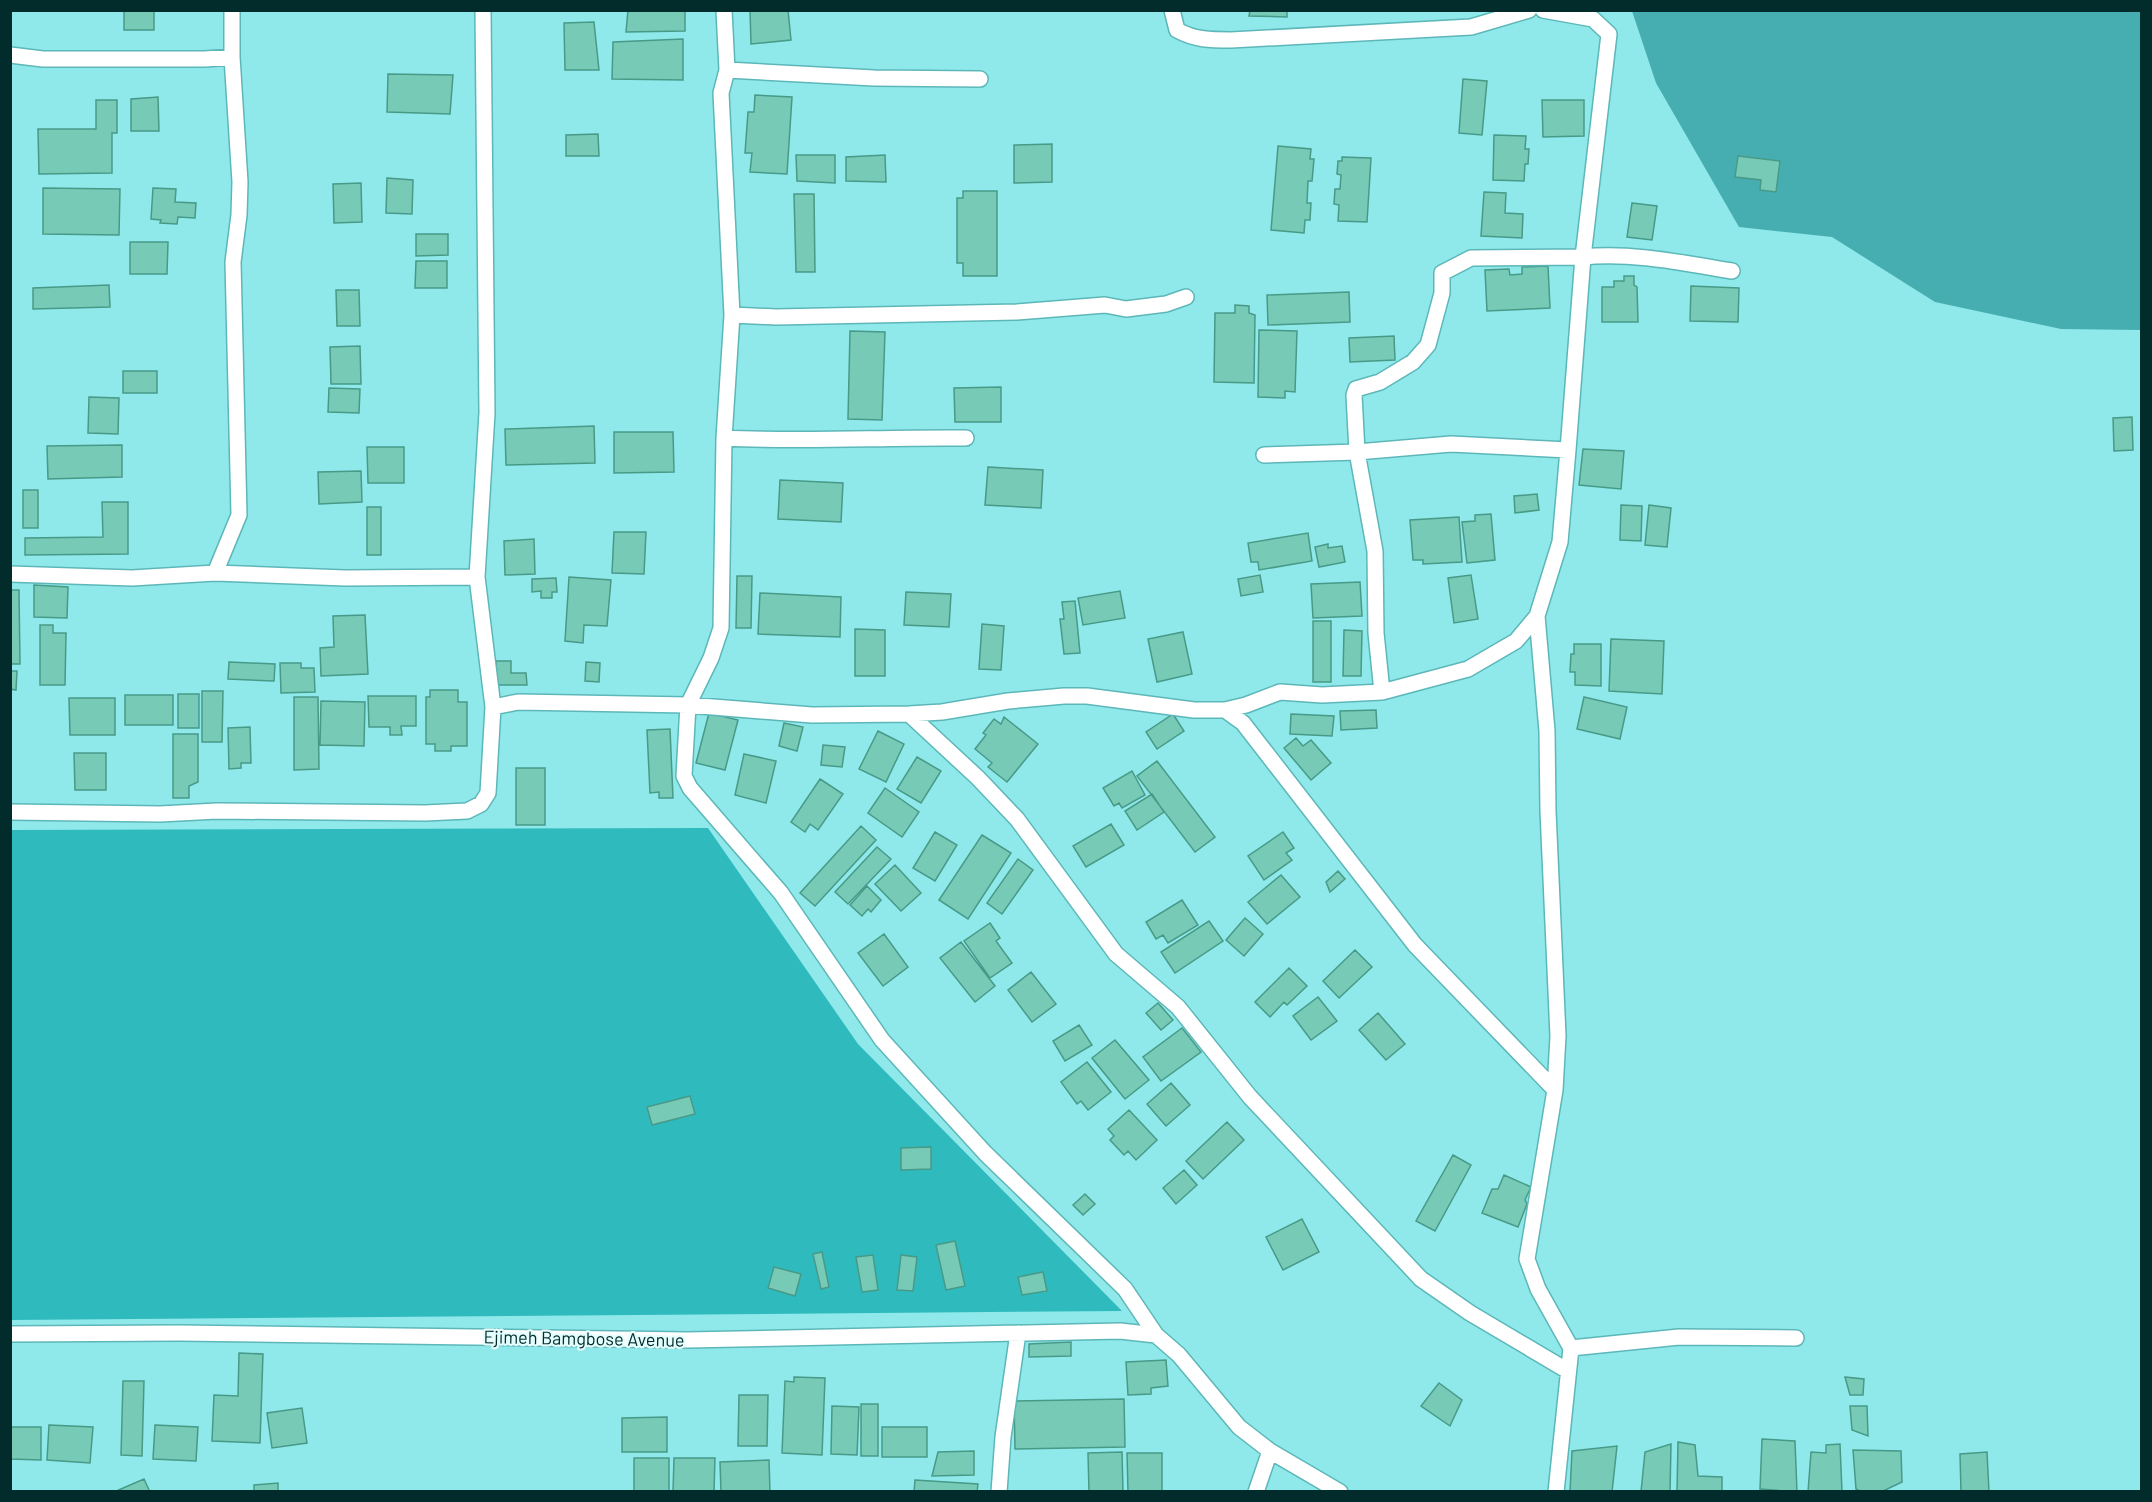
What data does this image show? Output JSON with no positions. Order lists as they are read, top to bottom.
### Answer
{
  "streets": {
    "street": ["Ejimeh Bamgbose Avenue"]
  }
}
